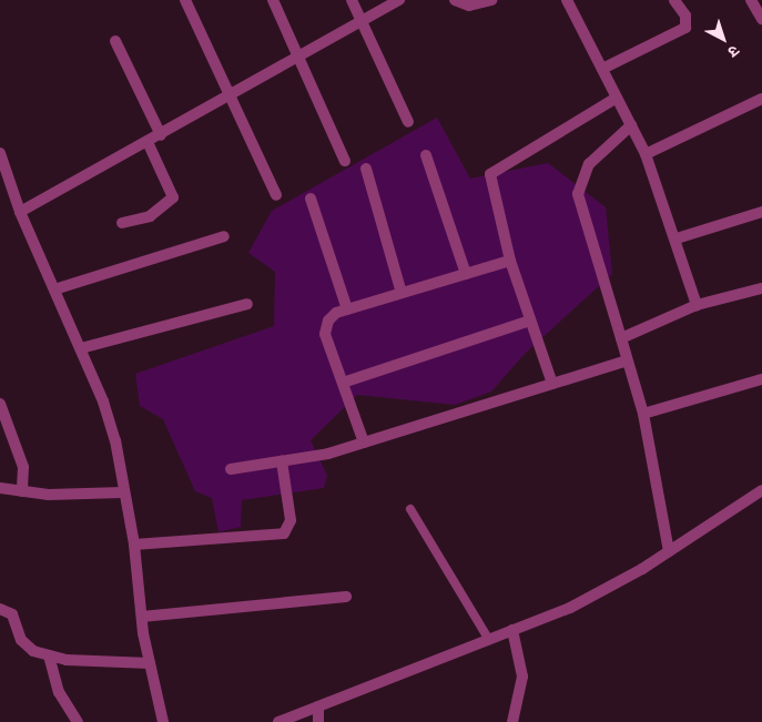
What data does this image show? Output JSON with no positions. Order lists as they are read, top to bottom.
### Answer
{
  "north": "bottom right"
}
